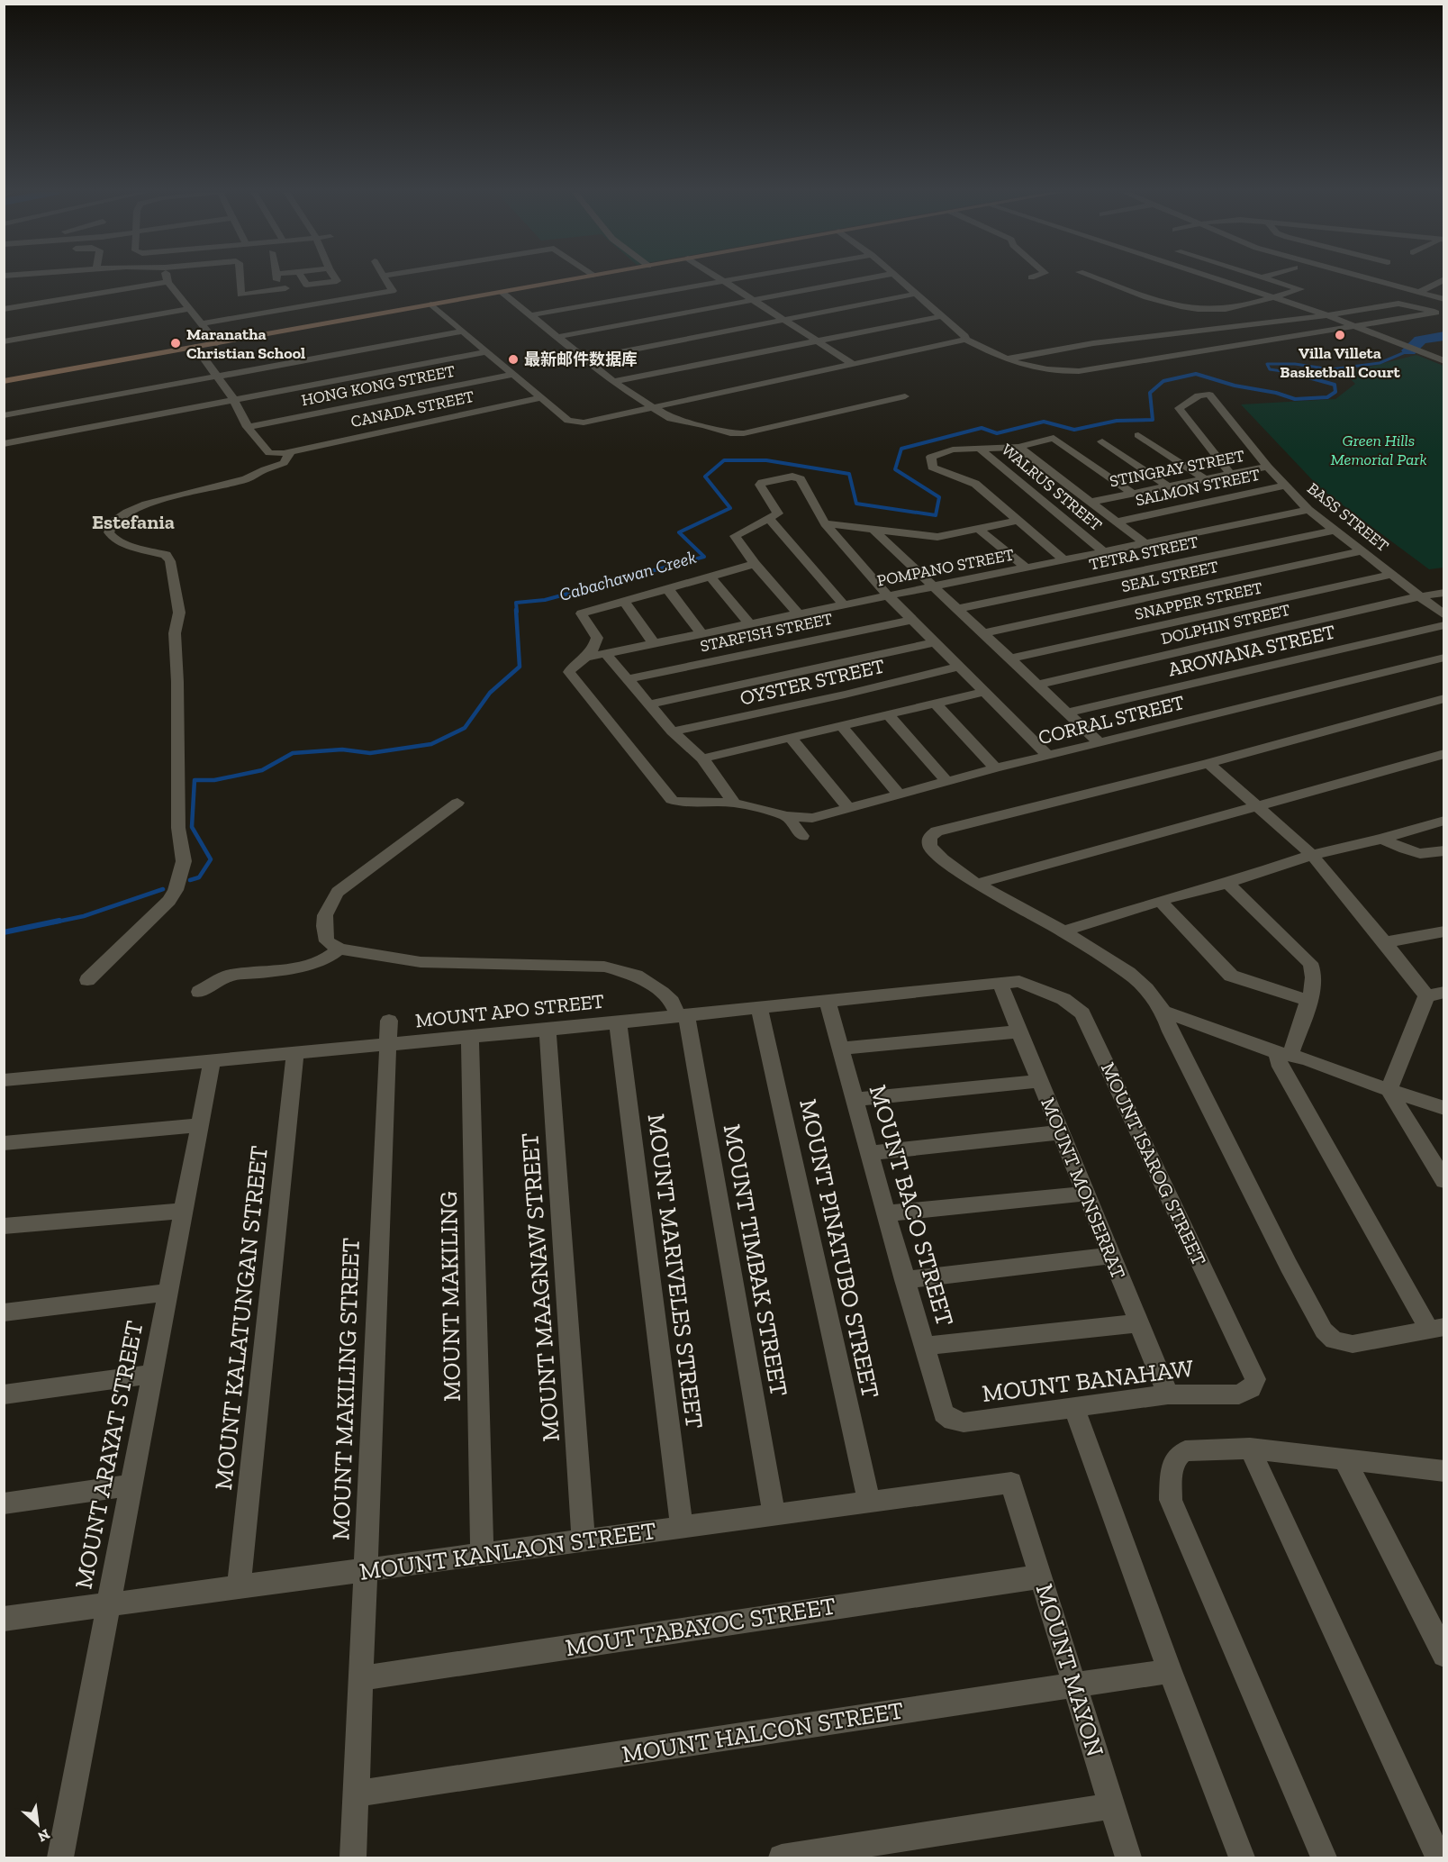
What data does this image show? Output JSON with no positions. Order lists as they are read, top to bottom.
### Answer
{
  "streets": {
    "street": [
      "HONG KONG STREET",
      "CANADA STREET",
      "STINGRAY STREET",
      "WALRUS STREET",
      "SALMON STREET",
      "BASS STREET",
      "TETRA STREET",
      "POMPANO STREET",
      "SEAL STREET",
      "SNAPPER STREET",
      "DOLPHIN STREET",
      "STARFISH STREET",
      "AROWANA STREET",
      "OYSTER STREET",
      "CORRAL STREET",
      "MOUNT APO STREET",
      "MOUNT ISAROG STREET",
      "MOUNT MONSERRAT",
      "MOUNT BACO STREET",
      "MOUNT PINATUBO STREET",
      "MOUNT TIMBAK STREET",
      "MOUNT MARIVELES STREET",
      "MOUNT MAAGNAW STREET",
      "MOUNT MAKILING",
      "MOUNT KALATUNGAN STREET",
      "MOUNT BANAHAW",
      "MOUNT MAKILING STREET",
      "MOUNT ARAYAT STREET",
      "MOUNT KANLAON STREET",
      "MOUT TABAYOC STREET",
      "MOUNT MAYON",
      "MOUNT HALCON STREET"
    ]
  },
  "crossings": [
    ["STINGRAY STREET", "BASS STREET"],
    ["WALRUS STREET", "POMPANO STREET"],
    ["SALMON STREET", "BASS STREET"],
    ["BASS STREET", "TETRA STREET"],
    ["BASS STREET", "POMPANO STREET"],
    ["BASS STREET", "SEAL STREET"],
    ["BASS STREET", "SNAPPER STREET"],
    ["BASS STREET", "DOLPHIN STREET"],
    ["POMPANO STREET", "CORRAL STREET"],
    ["MOUNT APO STREET", "MOUNT ISAROG STREET"],
    ["MOUNT APO STREET", "MOUNT MONSERRAT"],
    ["MOUNT APO STREET", "MOUNT BACO STREET"],
    ["MOUNT APO STREET", "MOUNT PINATUBO STREET"],
    ["MOUNT APO STREET", "MOUNT TIMBAK STREET"],
    ["MOUNT APO STREET", "MOUNT MARIVELES STREET"],
    ["MOUNT APO STREET", "MOUNT MAAGNAW STREET"],
    ["MOUNT APO STREET", "MOUNT MAKILING"],
    ["MOUNT APO STREET", "MOUNT KALATUNGAN STREET"],
    ["MOUNT APO STREET", "MOUNT MAKILING STREET"],
    ["MOUNT APO STREET", "MOUNT ARAYAT STREET"],
    ["MOUNT ISAROG STREET", "MOUNT BANAHAW"],
    ["MOUNT MONSERRAT", "MOUNT BANAHAW"],
    ["MOUNT BACO STREET", "MOUNT BANAHAW"],
    ["MOUNT PINATUBO STREET", "MOUNT KANLAON STREET"],
    ["MOUNT TIMBAK STREET", "MOUNT KANLAON STREET"],
    ["MOUNT MARIVELES STREET", "MOUNT KANLAON STREET"],
    ["MOUNT MAAGNAW STREET", "MOUNT KANLAON STREET"],
    ["MOUNT MAKILING", "MOUNT KANLAON STREET"],
    ["MOUNT KALATUNGAN STREET", "MOUNT KANLAON STREET"],
    ["MOUNT MAKILING STREET", "MOUNT KANLAON STREET"],
    ["MOUNT MAKILING STREET", "MOUT TABAYOC STREET"],
    ["MOUNT MAKILING STREET", "MOUNT HALCON STREET"],
    ["MOUNT ARAYAT STREET", "MOUNT KANLAON STREET"],
    ["MOUNT KANLAON STREET", "MOUNT MAYON"],
    ["MOUT TABAYOC STREET", "MOUNT MAYON"],
    ["MOUNT MAYON", "MOUNT HALCON STREET"]
  ],
  "districts": ["Estefania"],
  "water": ["Cabachawan Creek"],
  "parks": ["Green Hills Memorial Park"],
  "places": ["Villa Villeta Basketball Court", "Maranatha Christian School", "最新邮件数据库"],
  "north": "bottom right"
}
